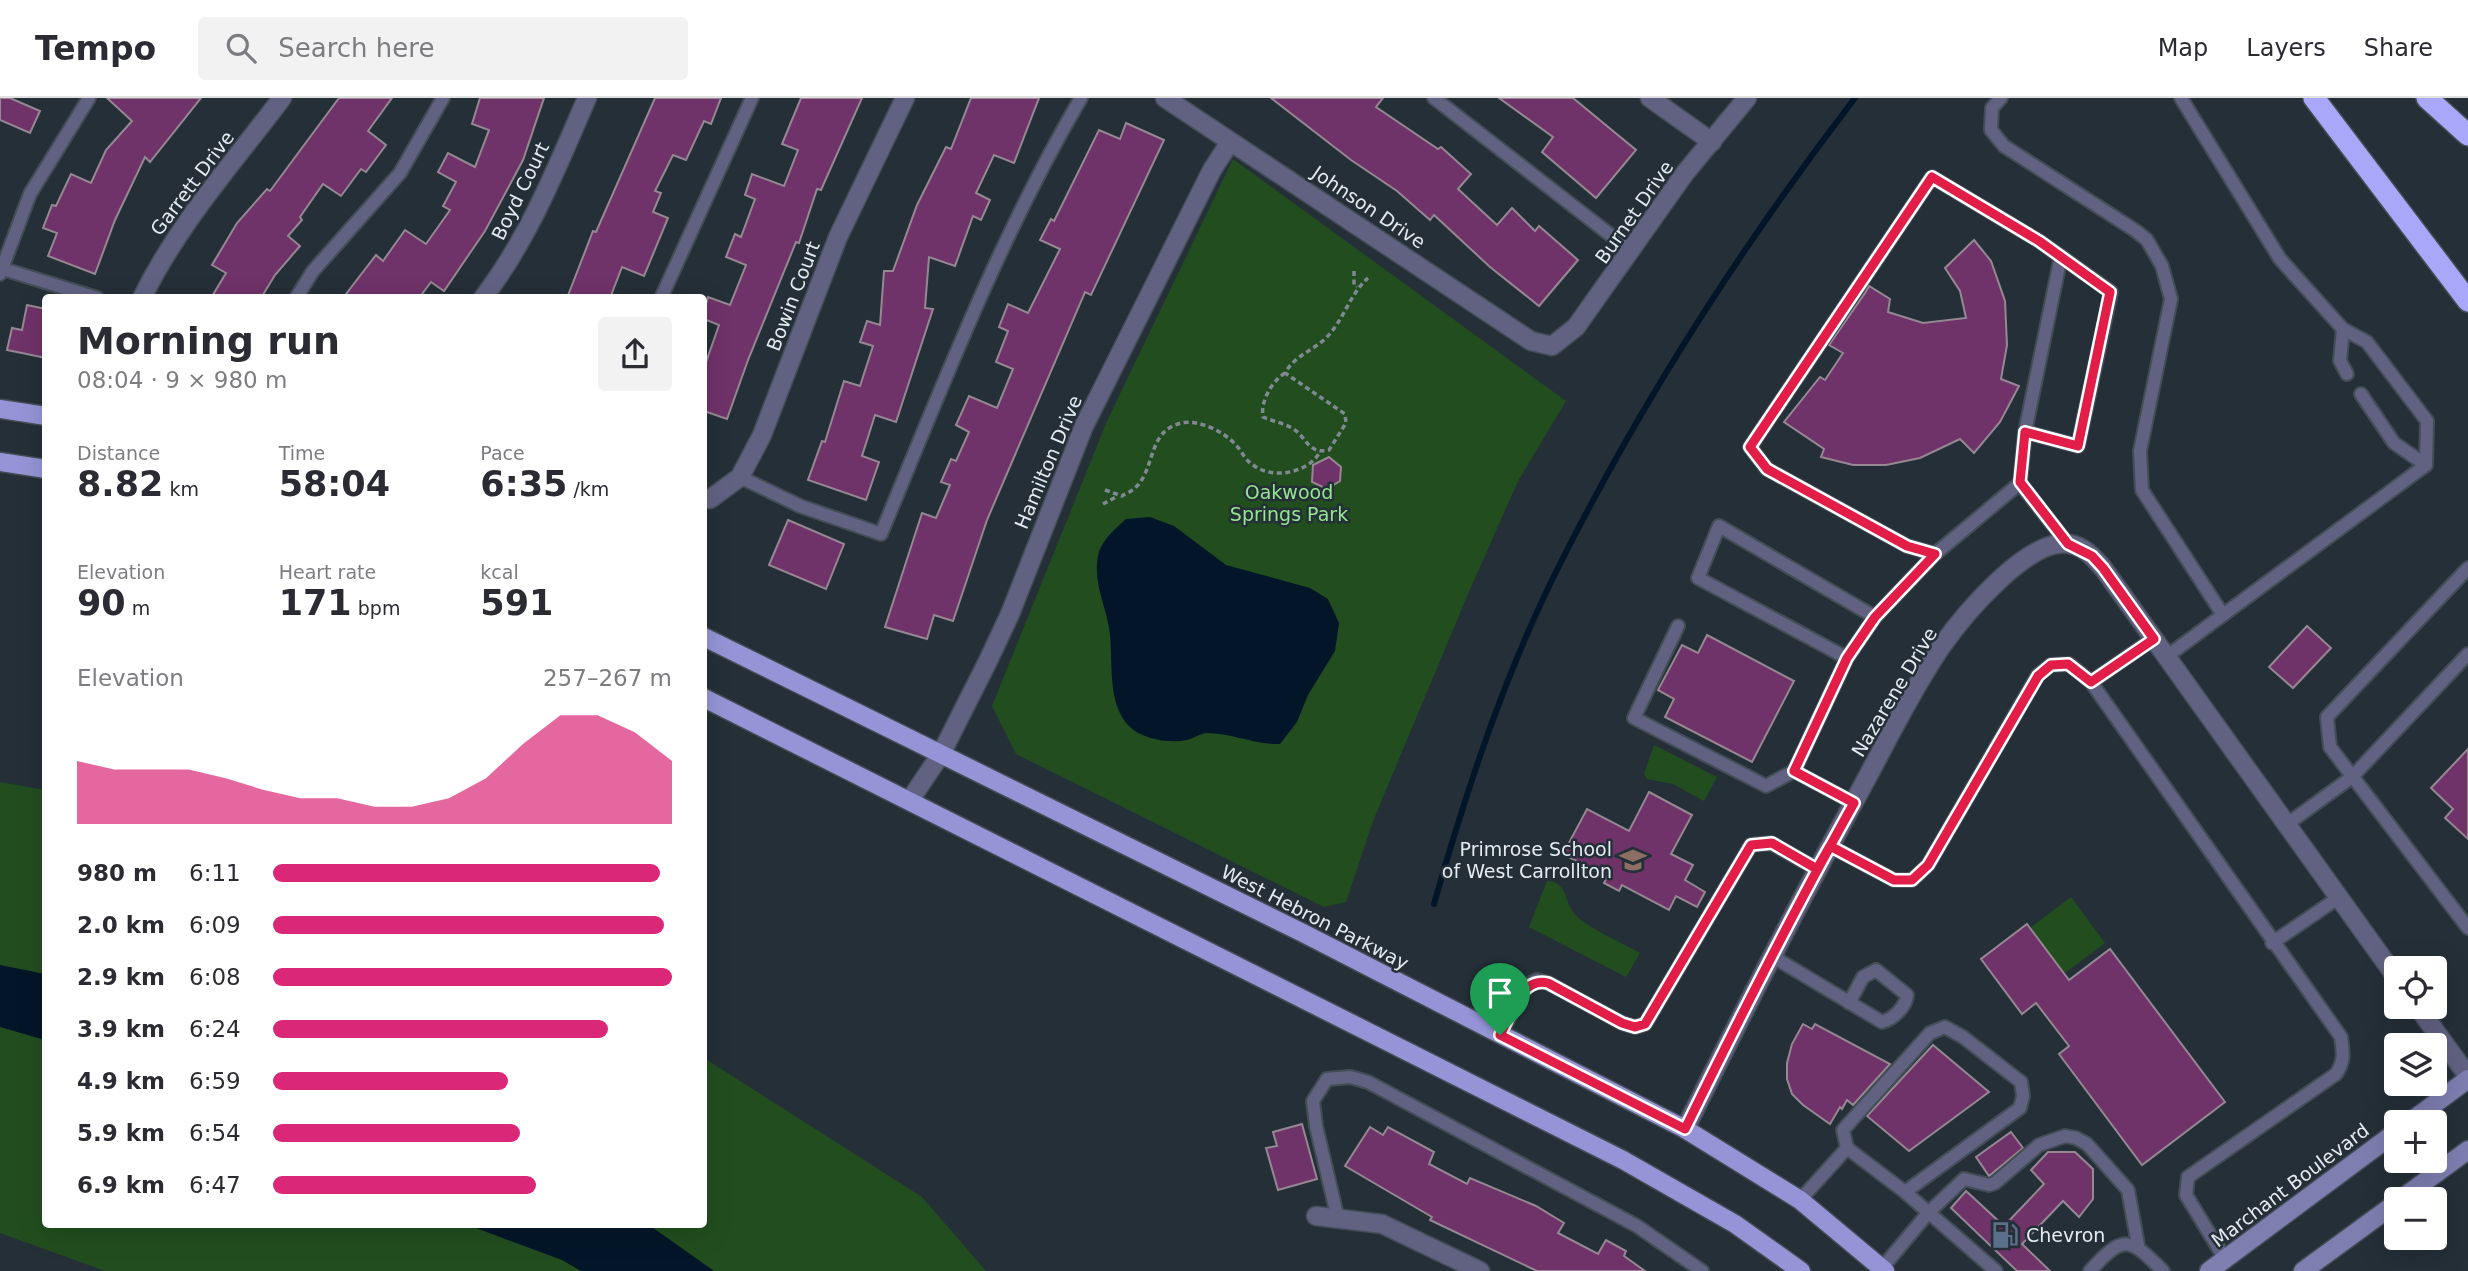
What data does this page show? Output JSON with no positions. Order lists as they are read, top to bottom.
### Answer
{
  "streets": {
    "main road": ["West Hebron Parkway"],
    "street": [
      "Garrett Drive",
      "Boyd Court",
      "Johnson Drive",
      "Burnet Drive",
      "Bowin Court",
      "Hamilton Drive",
      "Nazarene Drive",
      "Marchant Boulevard"
    ]
  },
  "crossings": [
    ["Johnson Drive", "Burnet Drive"],
    ["Johnson Drive", "Hamilton Drive"],
    ["Hamilton Drive", "West Hebron Parkway"],
    ["Nazarene Drive", "West Hebron Parkway"]
  ],
  "parks": ["Oakwood Springs Park"],
  "places": {
    "school or university": ["Primrose School of West Carrollton"],
    "fuel station": ["Chevron"]
  },
  "page": {
    "header": "Tempo",
    "search": "Search here",
    "nav": ["Map", "Layers", "Share"],
    "heading": ["Morning run", "08:04 · 9 × 980 m"],
    "stats": [
      ["Distance", "8.82 km"],
      ["Time", "58:04"],
      ["Pace", "6:35 /km"],
      ["Elevation", "90 m"],
      ["Heart rate", "171 bpm"],
      ["kcal", "591"]
    ],
    "chart": ["Elevation", "257–267 m"],
    "list": [
      {
        "name": "980 m",
        "note": "6:11"
      },
      {
        "name": "2.0 km",
        "note": "6:09"
      },
      {
        "name": "2.9 km",
        "note": "6:08"
      },
      {
        "name": "3.9 km",
        "note": "6:24"
      },
      {
        "name": "4.9 km",
        "note": "6:59"
      },
      {
        "name": "5.9 km",
        "note": "6:54"
      },
      {
        "name": "6.9 km",
        "note": "6:47"
      }
    ],
    "map_buttons": ["+", "−"]
  }
}
